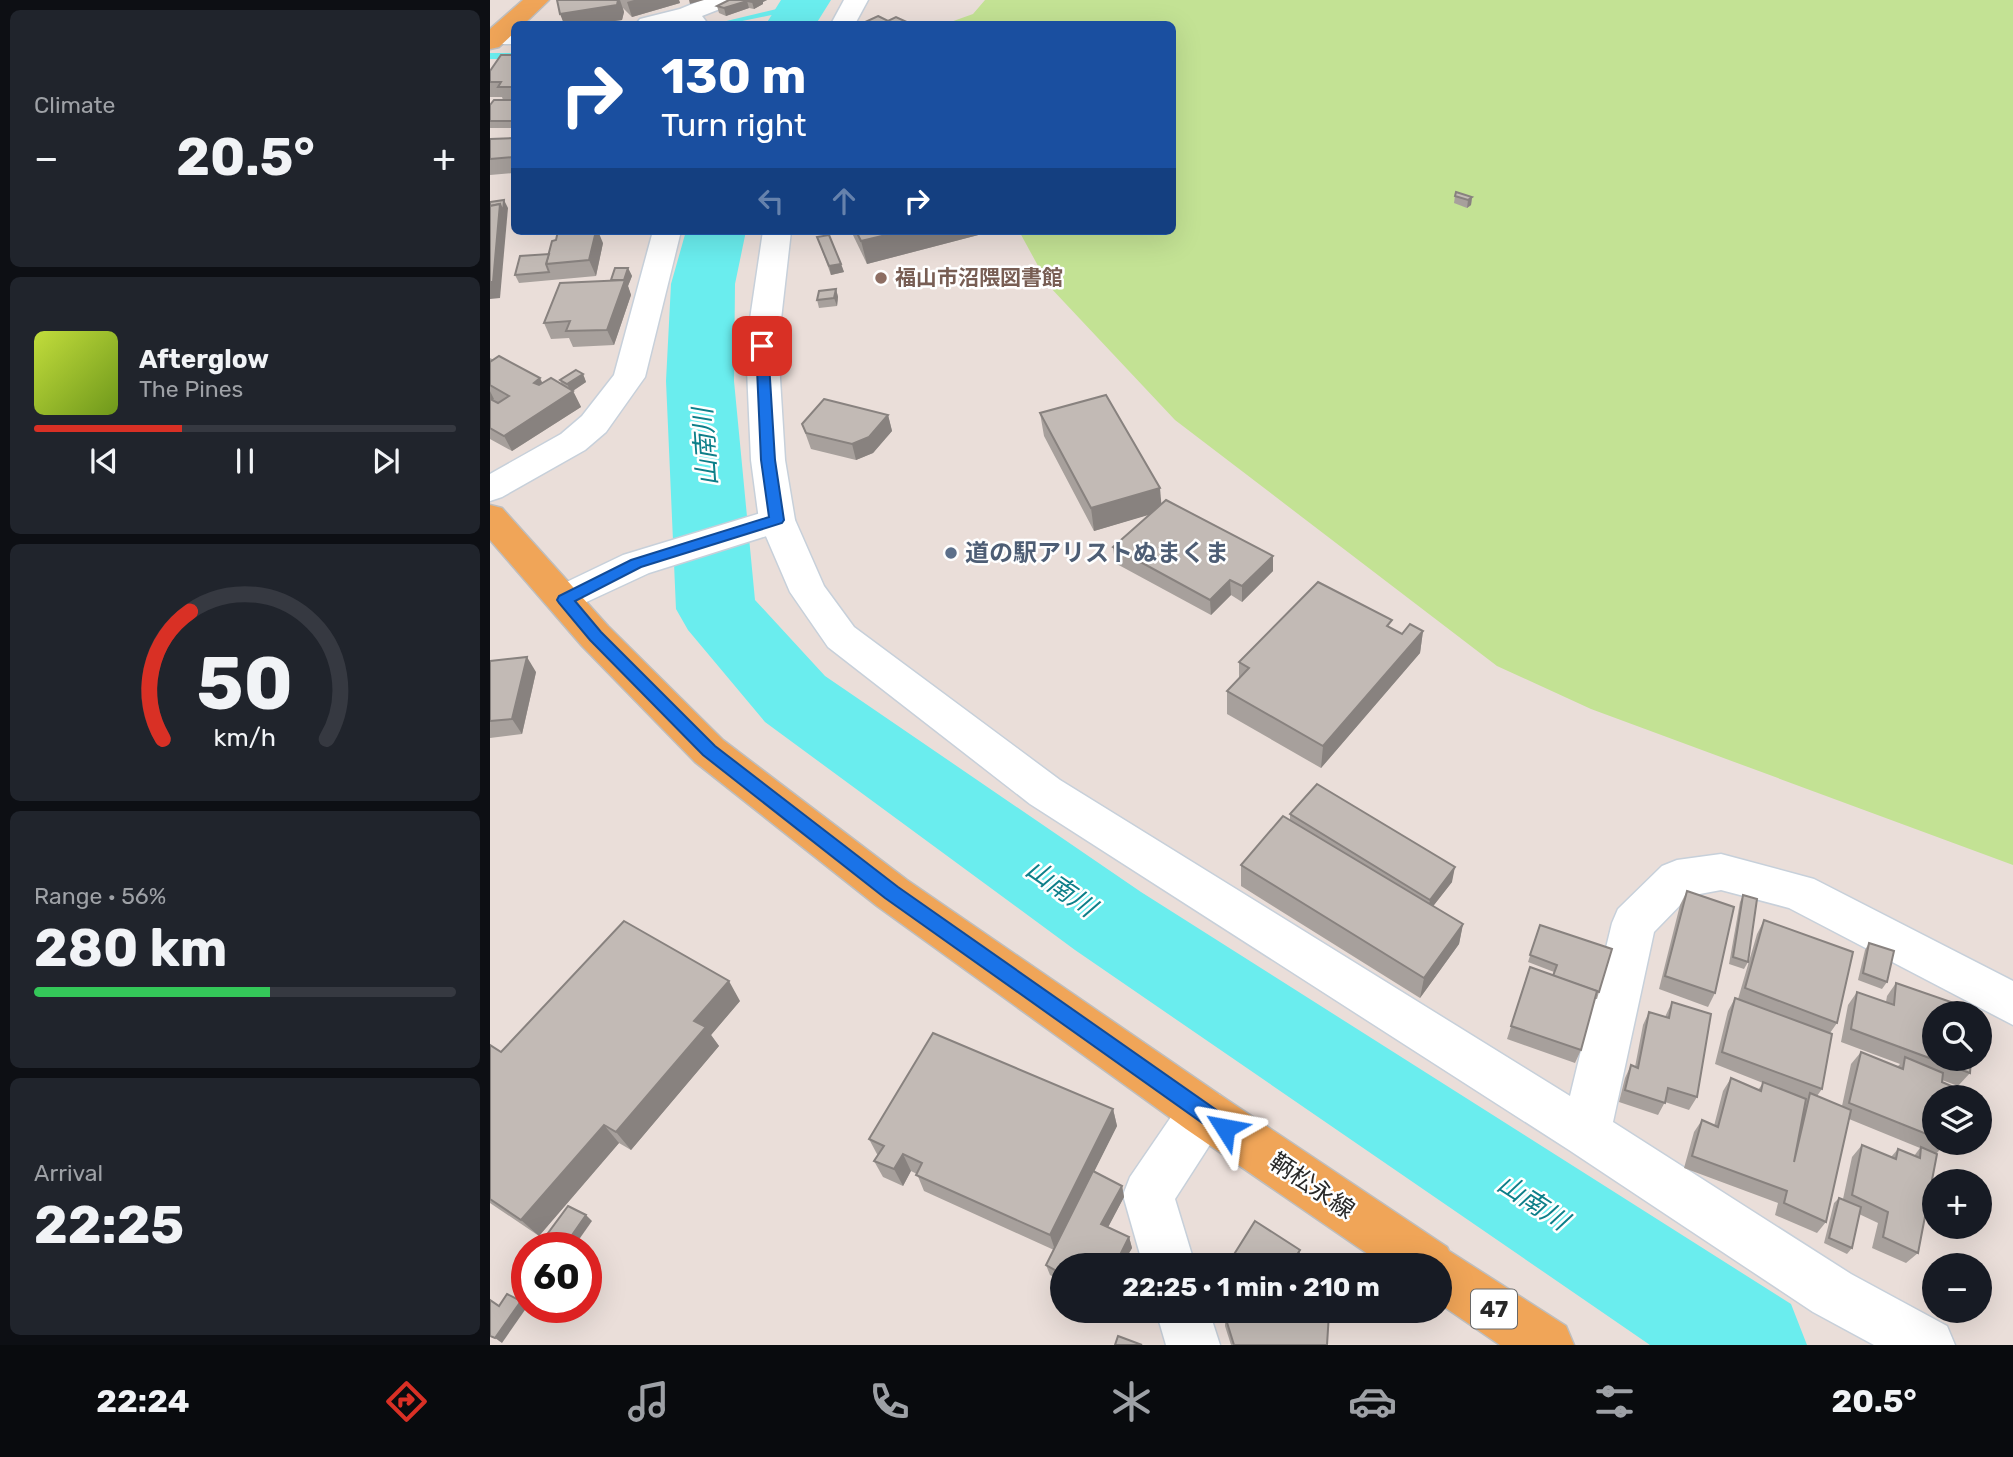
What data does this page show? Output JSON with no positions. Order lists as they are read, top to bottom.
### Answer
{
  "streets": {
    "main road": ["鞆松永線", "47"]
  },
  "water": ["山南川"],
  "places": ["福山市沼隈図書館", "道の駅アリストぬまくま"],
  "page": {
    "tile": [
      "Climate",
      ["Range · 56%", "280 km"],
      ["Arrival", "22:25"]
    ],
    "turn": ["130 m", "Turn right"],
    "heat": ["−", "20.5°", "+"],
    "song": ["Afterglow", "The Pines"],
    "map_buttons": ["+", "−"],
    "limit": "60",
    "trip": "22:25 · 1 min · 210 m",
    "tabs": ["22:24", "20.5°"],
    "gauge": ["50", "km/h"]
  }
}
